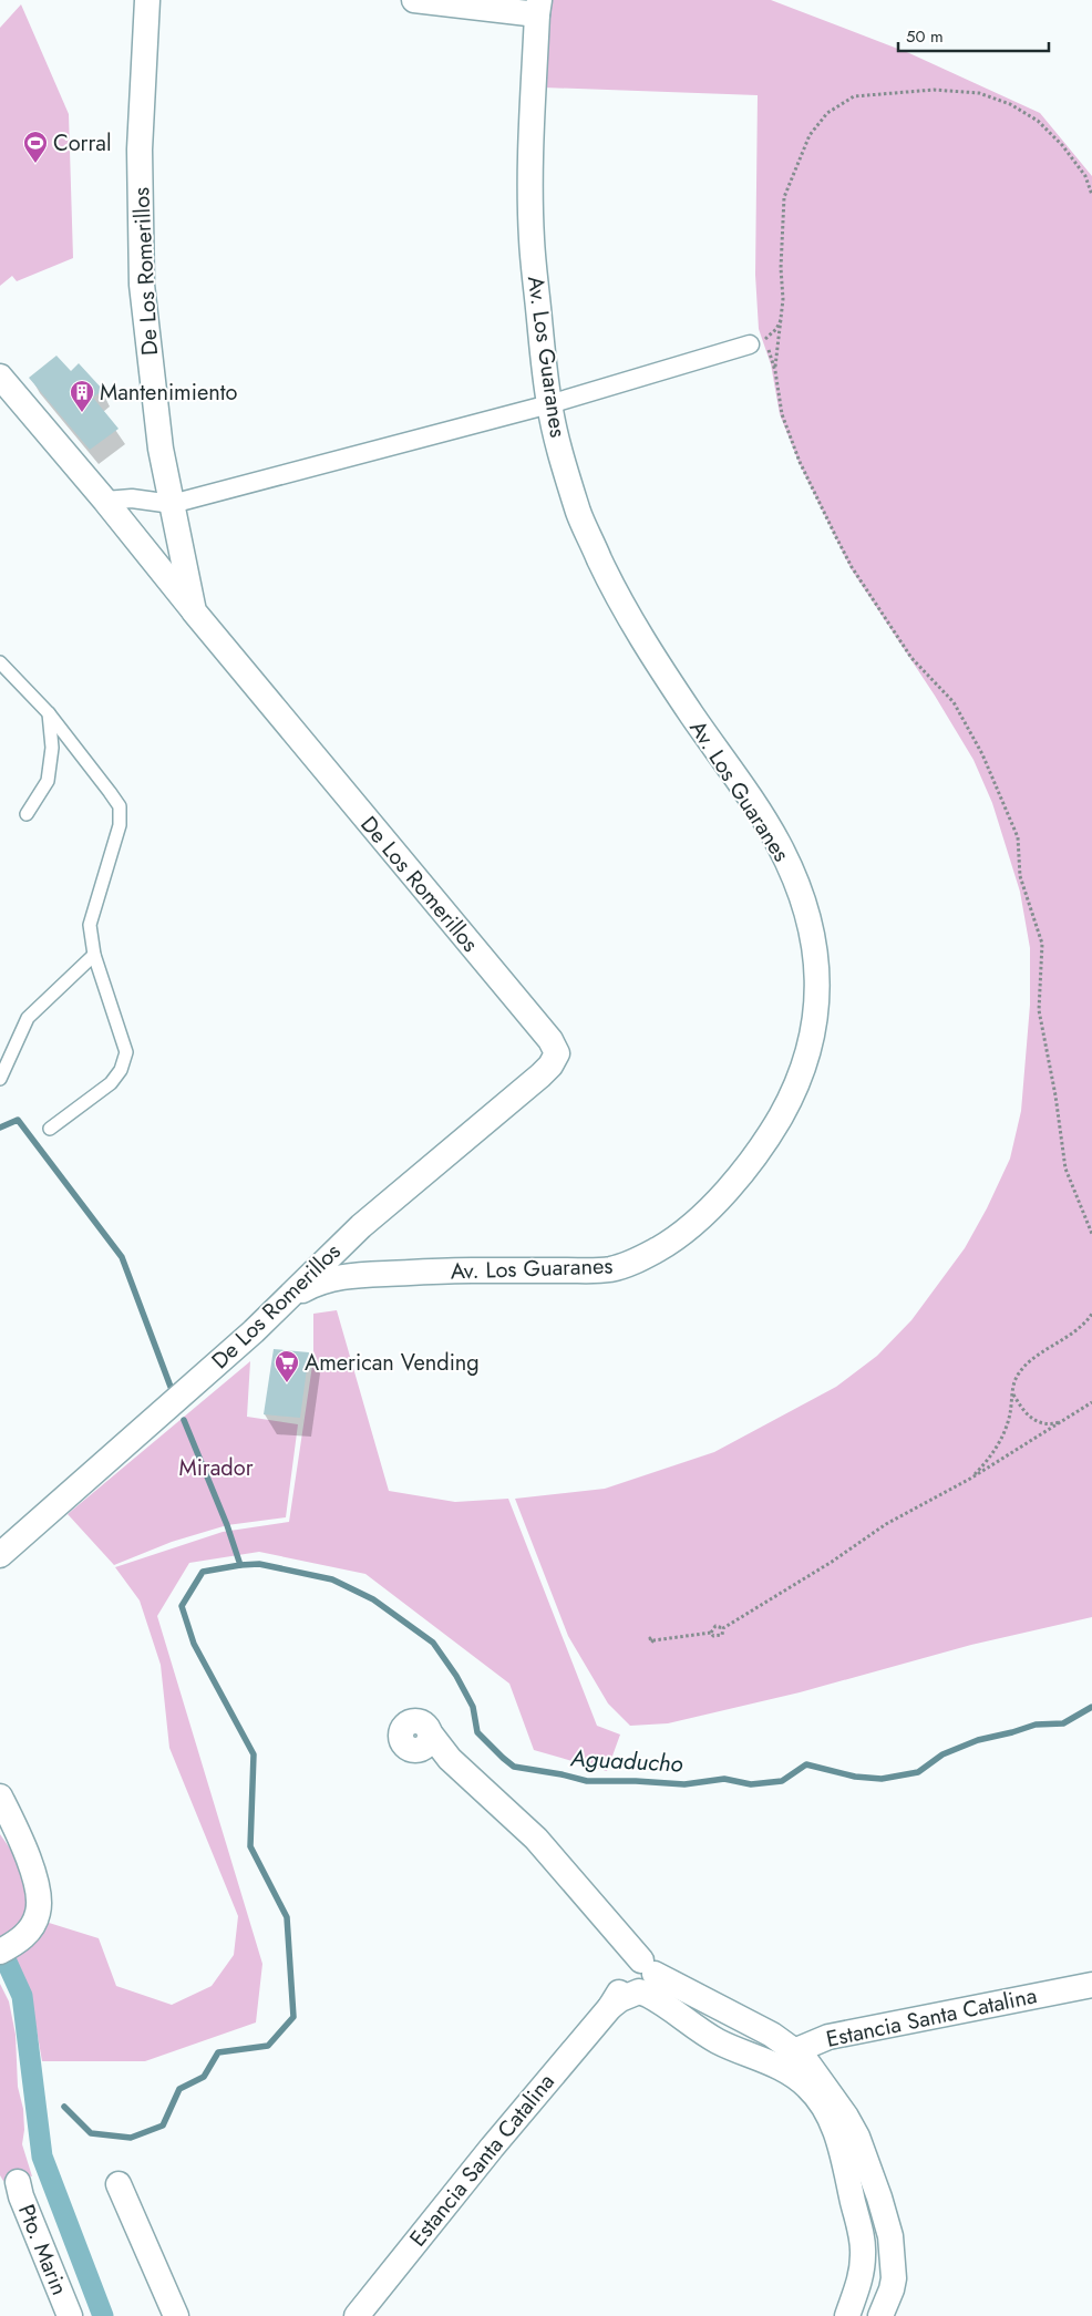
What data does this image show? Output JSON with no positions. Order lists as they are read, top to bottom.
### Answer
{
  "streets": {
    "street": [
      "De Los Romerillos",
      "Av. Los Guaranes",
      "Estancia Santa Catalina",
      "Pto. Marin"
    ]
  },
  "crossings": [
    ["De Los Romerillos", "Av. Los Guaranes"]
  ],
  "water": ["Aguaducho"],
  "parks": ["Mirador"],
  "places": {
    "sports": ["Corral"],
    "building": ["Mantenimiento"],
    "supermarket": ["American Vending"]
  },
  "scale_bar": "50 m"
}
